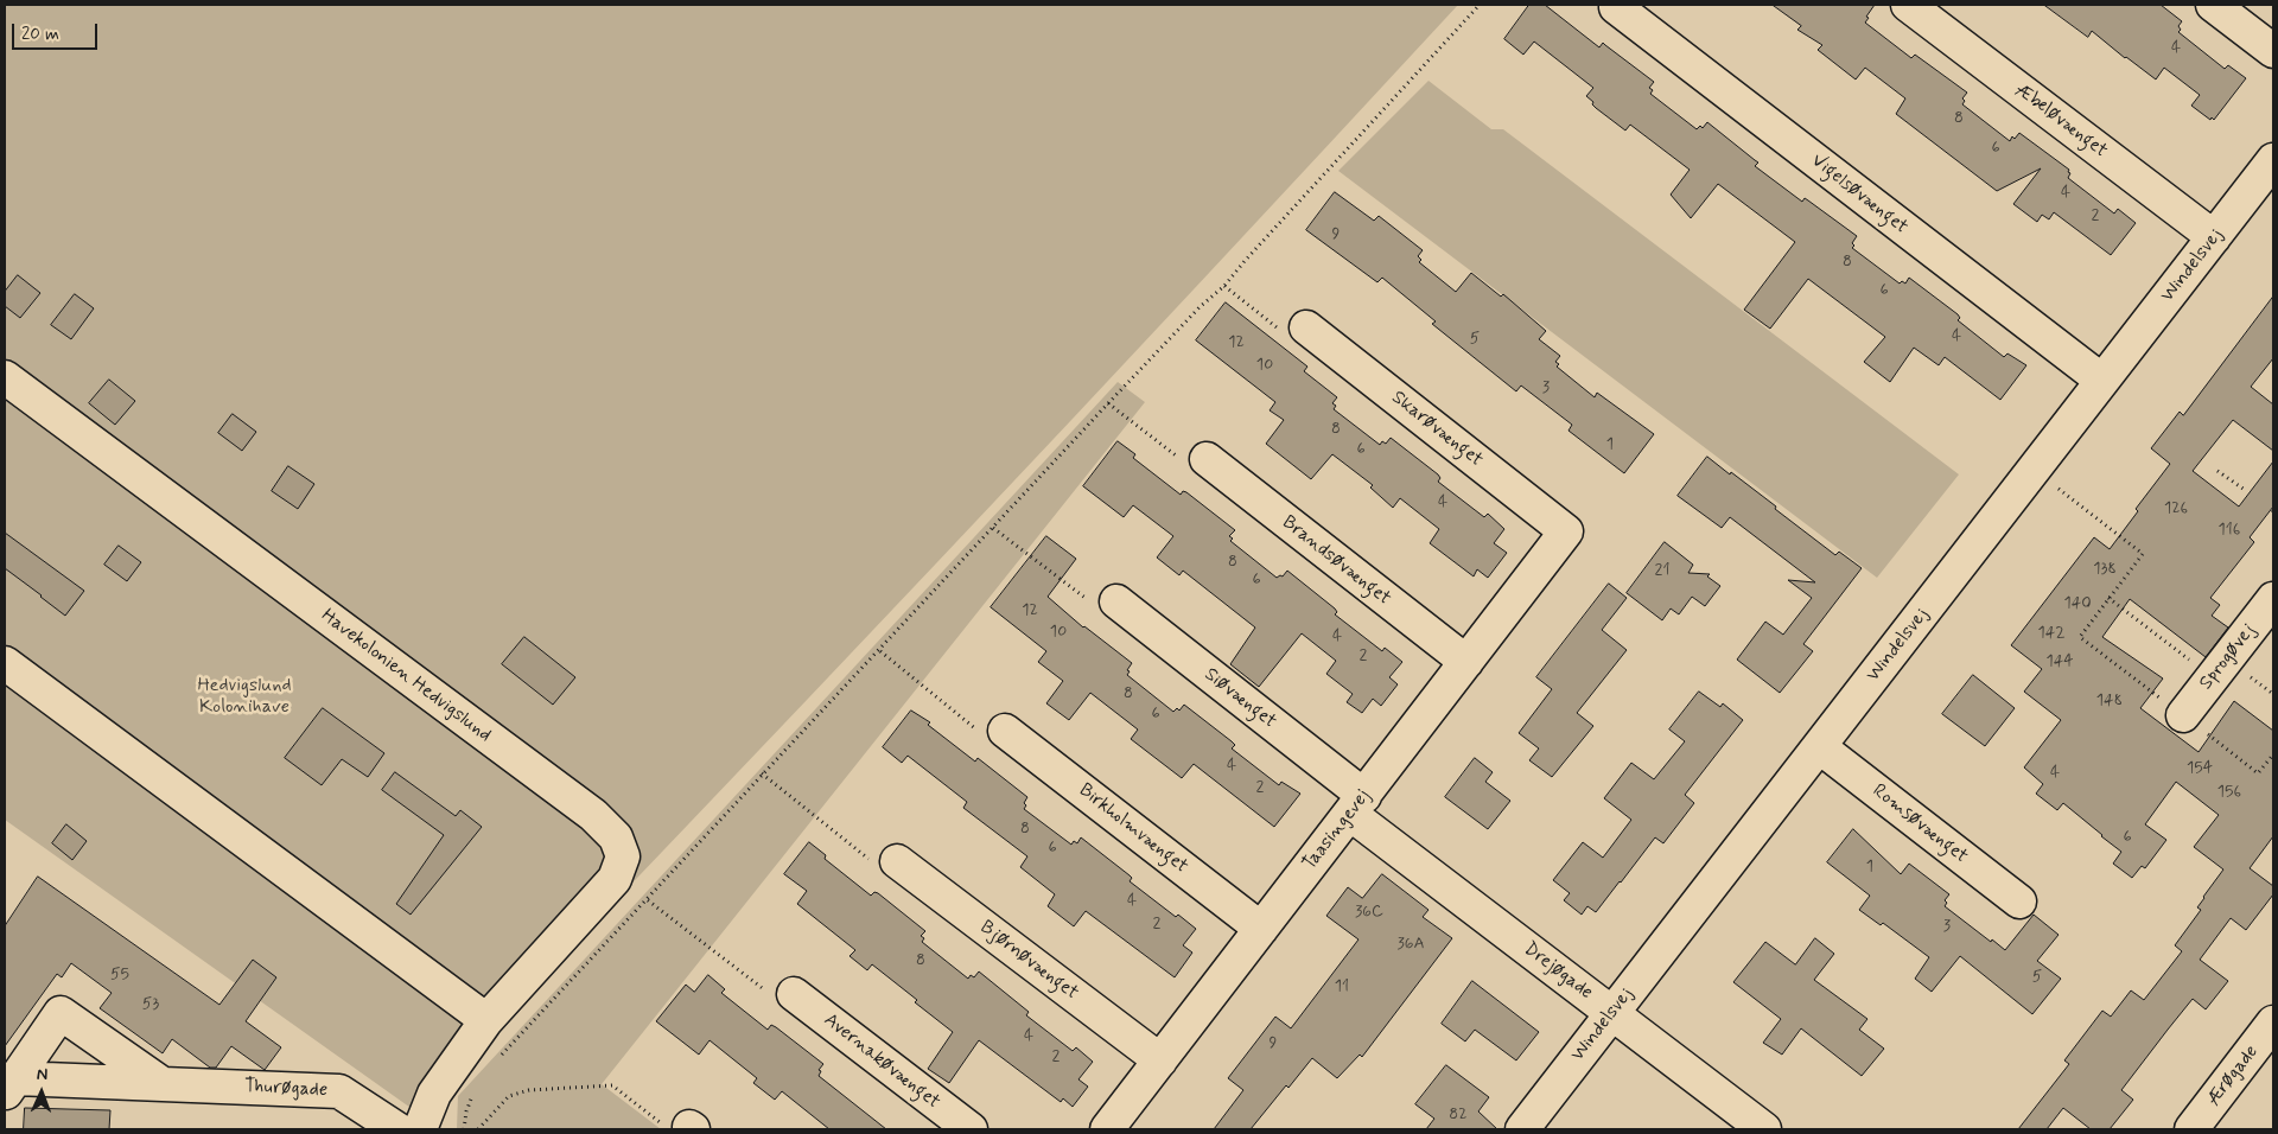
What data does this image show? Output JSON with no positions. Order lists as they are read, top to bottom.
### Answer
{
  "streets": {
    "street": [
      "Æbeløvænget",
      "Vigelsøvænget",
      "Windelsvej",
      "Skarøvænget",
      "Brandsøvænget",
      "Sprogøvej",
      "Havekolonien Hedvigslund",
      "Siøvænget",
      "Romsøvænget",
      "Birkholmvænget",
      "Taasingevej",
      "Bjørnøvænget",
      "Drejøgade",
      "Avernakøvænget",
      "Ærøgade",
      "Thurøgade"
    ]
  },
  "crossings": [
    ["Æbeløvænget", "Windelsvej"],
    ["Vigelsøvænget", "Windelsvej"],
    ["Windelsvej", "Romsøvænget"],
    ["Windelsvej", "Drejøgade"],
    ["Skarøvænget", "Taasingevej"],
    ["Brandsøvænget", "Taasingevej"],
    ["Siøvænget", "Taasingevej"],
    ["Siøvænget", "Drejøgade"],
    ["Birkholmvænget", "Taasingevej"],
    ["Taasingevej", "Bjørnøvænget"],
    ["Taasingevej", "Drejøgade"]
  ],
  "parks": ["Hedvigslund Kolonihave"],
  "house_numbers": [
    "4",
    "8",
    "6",
    "4",
    "2",
    "9",
    "8",
    "6",
    "4",
    "5",
    "12",
    "10",
    "3",
    "8",
    "1",
    "6",
    "4",
    "126",
    "116",
    "8",
    "138",
    "21",
    "6",
    "140",
    "12",
    "10",
    "142",
    "4",
    "2",
    "144",
    "8",
    "148",
    "6",
    "4",
    "154",
    "4",
    "2",
    "156",
    "8",
    "6",
    "6",
    "1",
    "4",
    "36C",
    "2",
    "3",
    "36A",
    "8",
    "55",
    "5",
    "11",
    "53",
    "4",
    "9",
    "2",
    "82"
  ],
  "scale_bar": "20 m",
  "north": "top"
}
